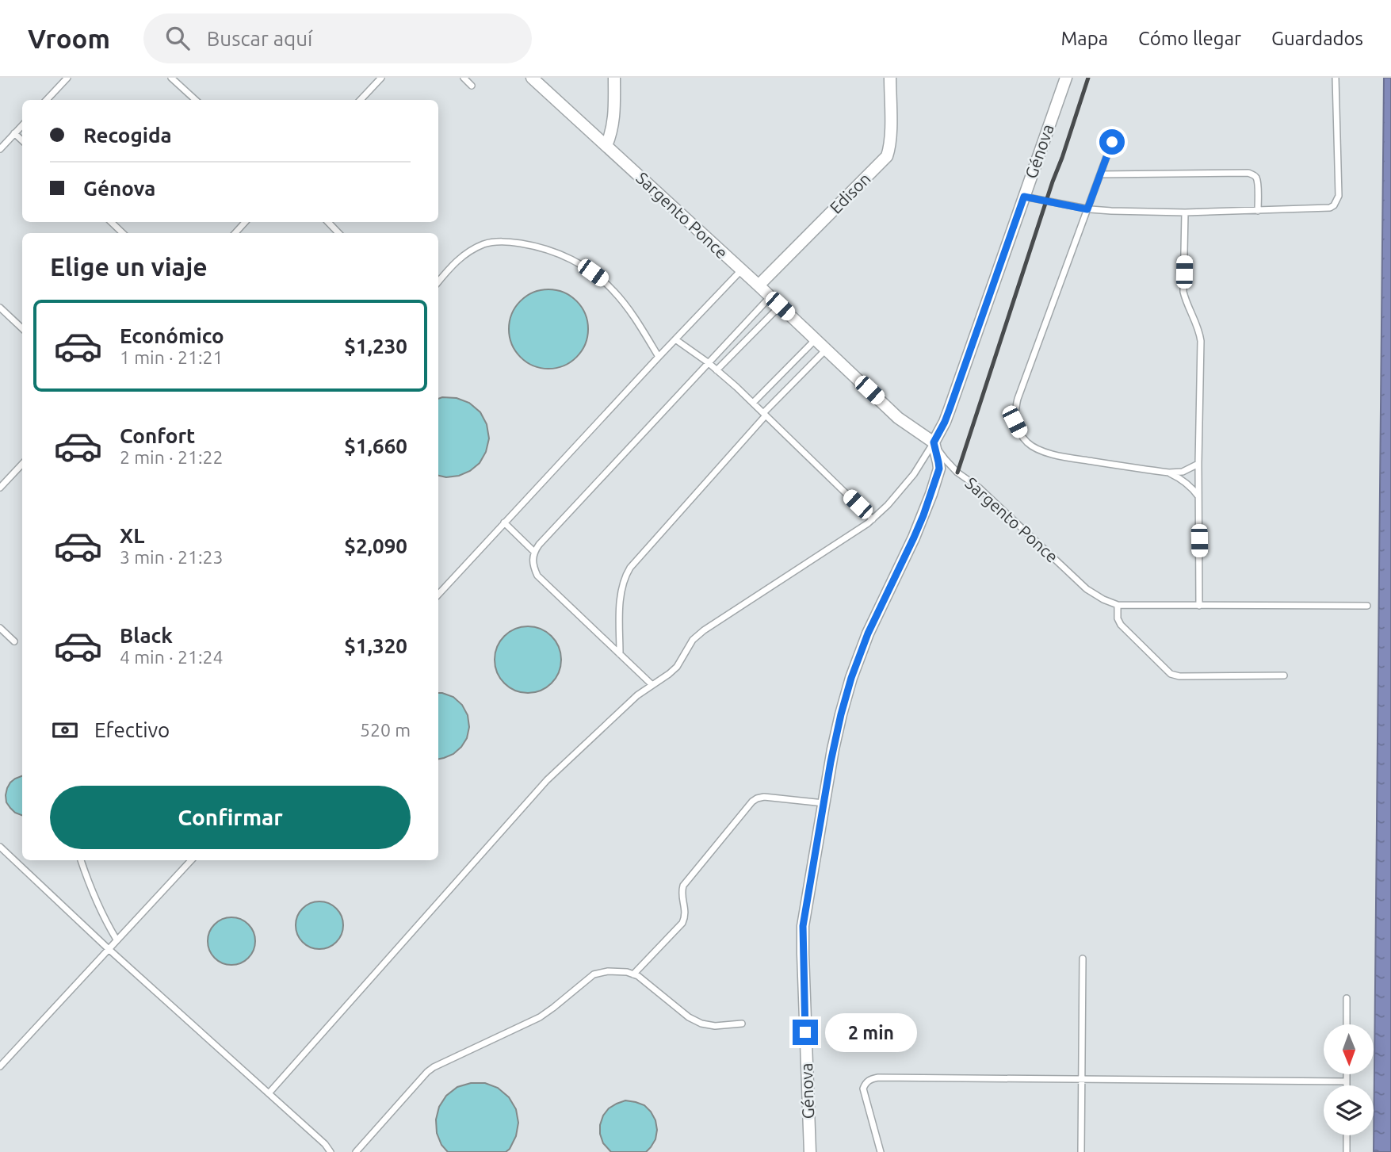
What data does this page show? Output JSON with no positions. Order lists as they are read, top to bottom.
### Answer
{
  "streets": {
    "street": ["Génova", "Edison", "Sargento Ponce"]
  },
  "crossings": [
    ["Génova", "Sargento Ponce"],
    ["Edison", "Sargento Ponce"]
  ],
  "north": "bottom",
  "page": {
    "header": "Vroom",
    "search": "Buscar aquí",
    "nav": ["Mapa", "Cómo llegar", "Guardados"],
    "banner": ["Recogida", "Génova"],
    "heading": "Elige un viaje",
    "list": [
      {
        "name": "Económico",
        "note": "1 min · 21:21",
        "value": "$1,230"
      },
      {
        "name": "Confort",
        "note": "2 min · 21:22",
        "value": "$1,660"
      },
      {
        "name": "XL",
        "note": "3 min · 21:23",
        "value": "$2,090"
      },
      {
        "name": "Black",
        "note": "4 min · 21:24",
        "value": "$1,320"
      }
    ],
    "pay": ["Efectivo", "520 m"],
    "buttons": "Confirmar",
    "bubble": "2 min"
  }
}
